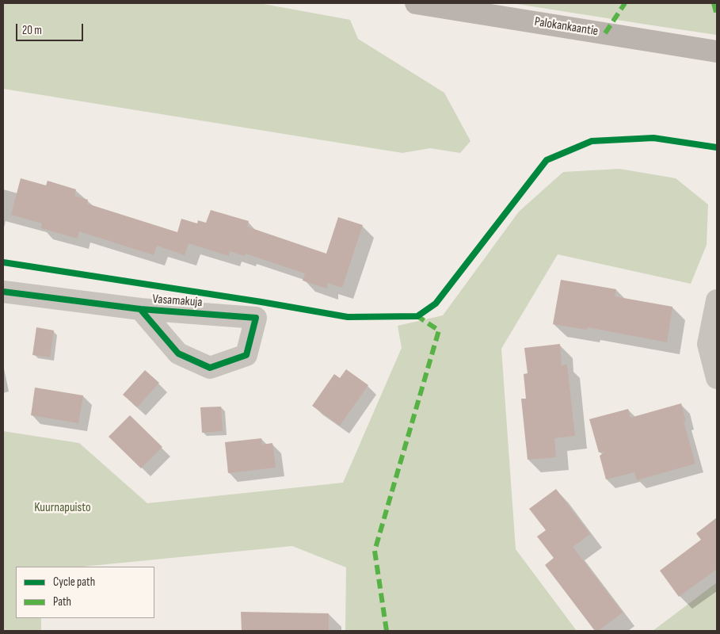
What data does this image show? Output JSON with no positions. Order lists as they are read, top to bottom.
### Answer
{
  "streets": {
    "main road": ["Palokankaantie"],
    "street": ["Vasamakuja"]
  },
  "parks": ["Kuurnapuisto"],
  "legend": ["Cycle path", "Path"],
  "scale_bar": "20 m"
}
